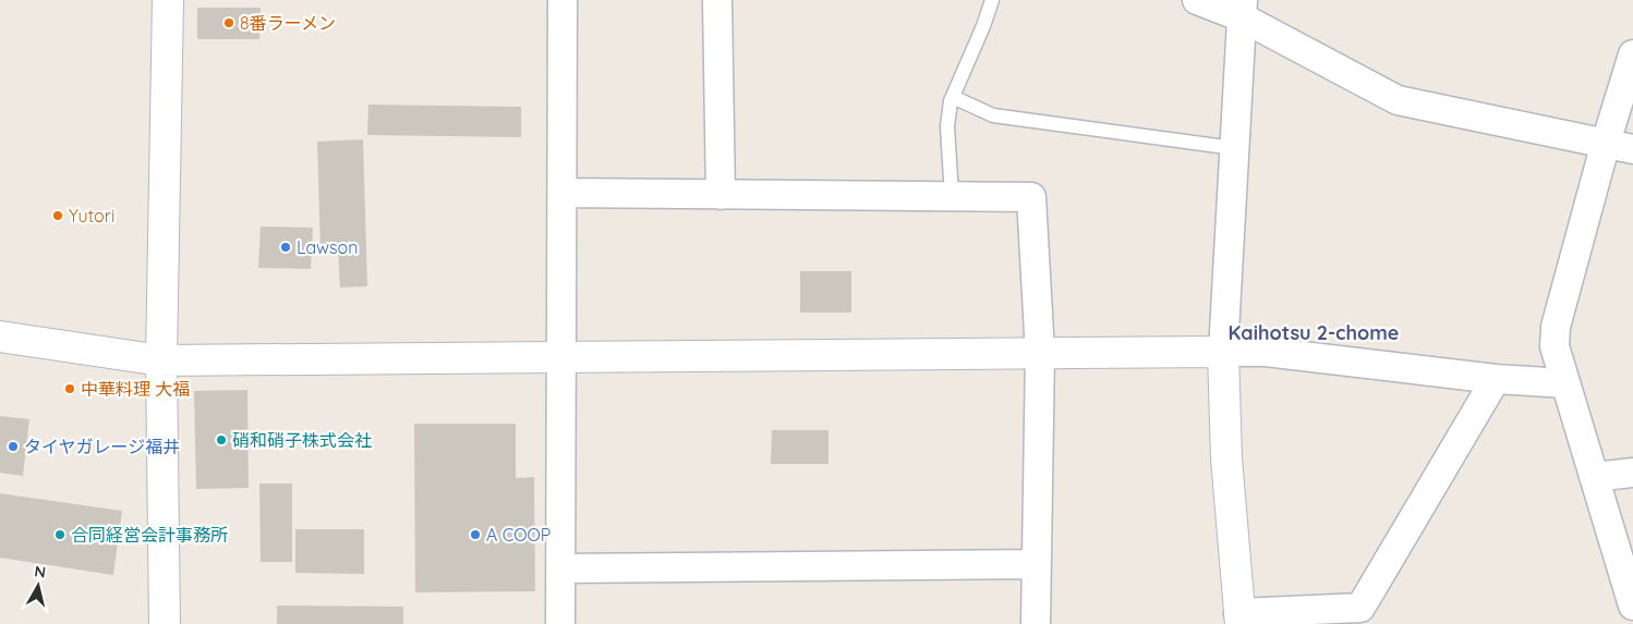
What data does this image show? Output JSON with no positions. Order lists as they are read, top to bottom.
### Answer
{
  "districts": ["Kaihotsu 2-chome"],
  "places": [
    "8番ラーメン",
    "Yutori",
    "Lawson",
    "中華料理 大福",
    "硝和硝子株式会社",
    "タイヤガレージ福井",
    "合同経営会計事務所",
    "A COOP"
  ],
  "north": "top"
}
